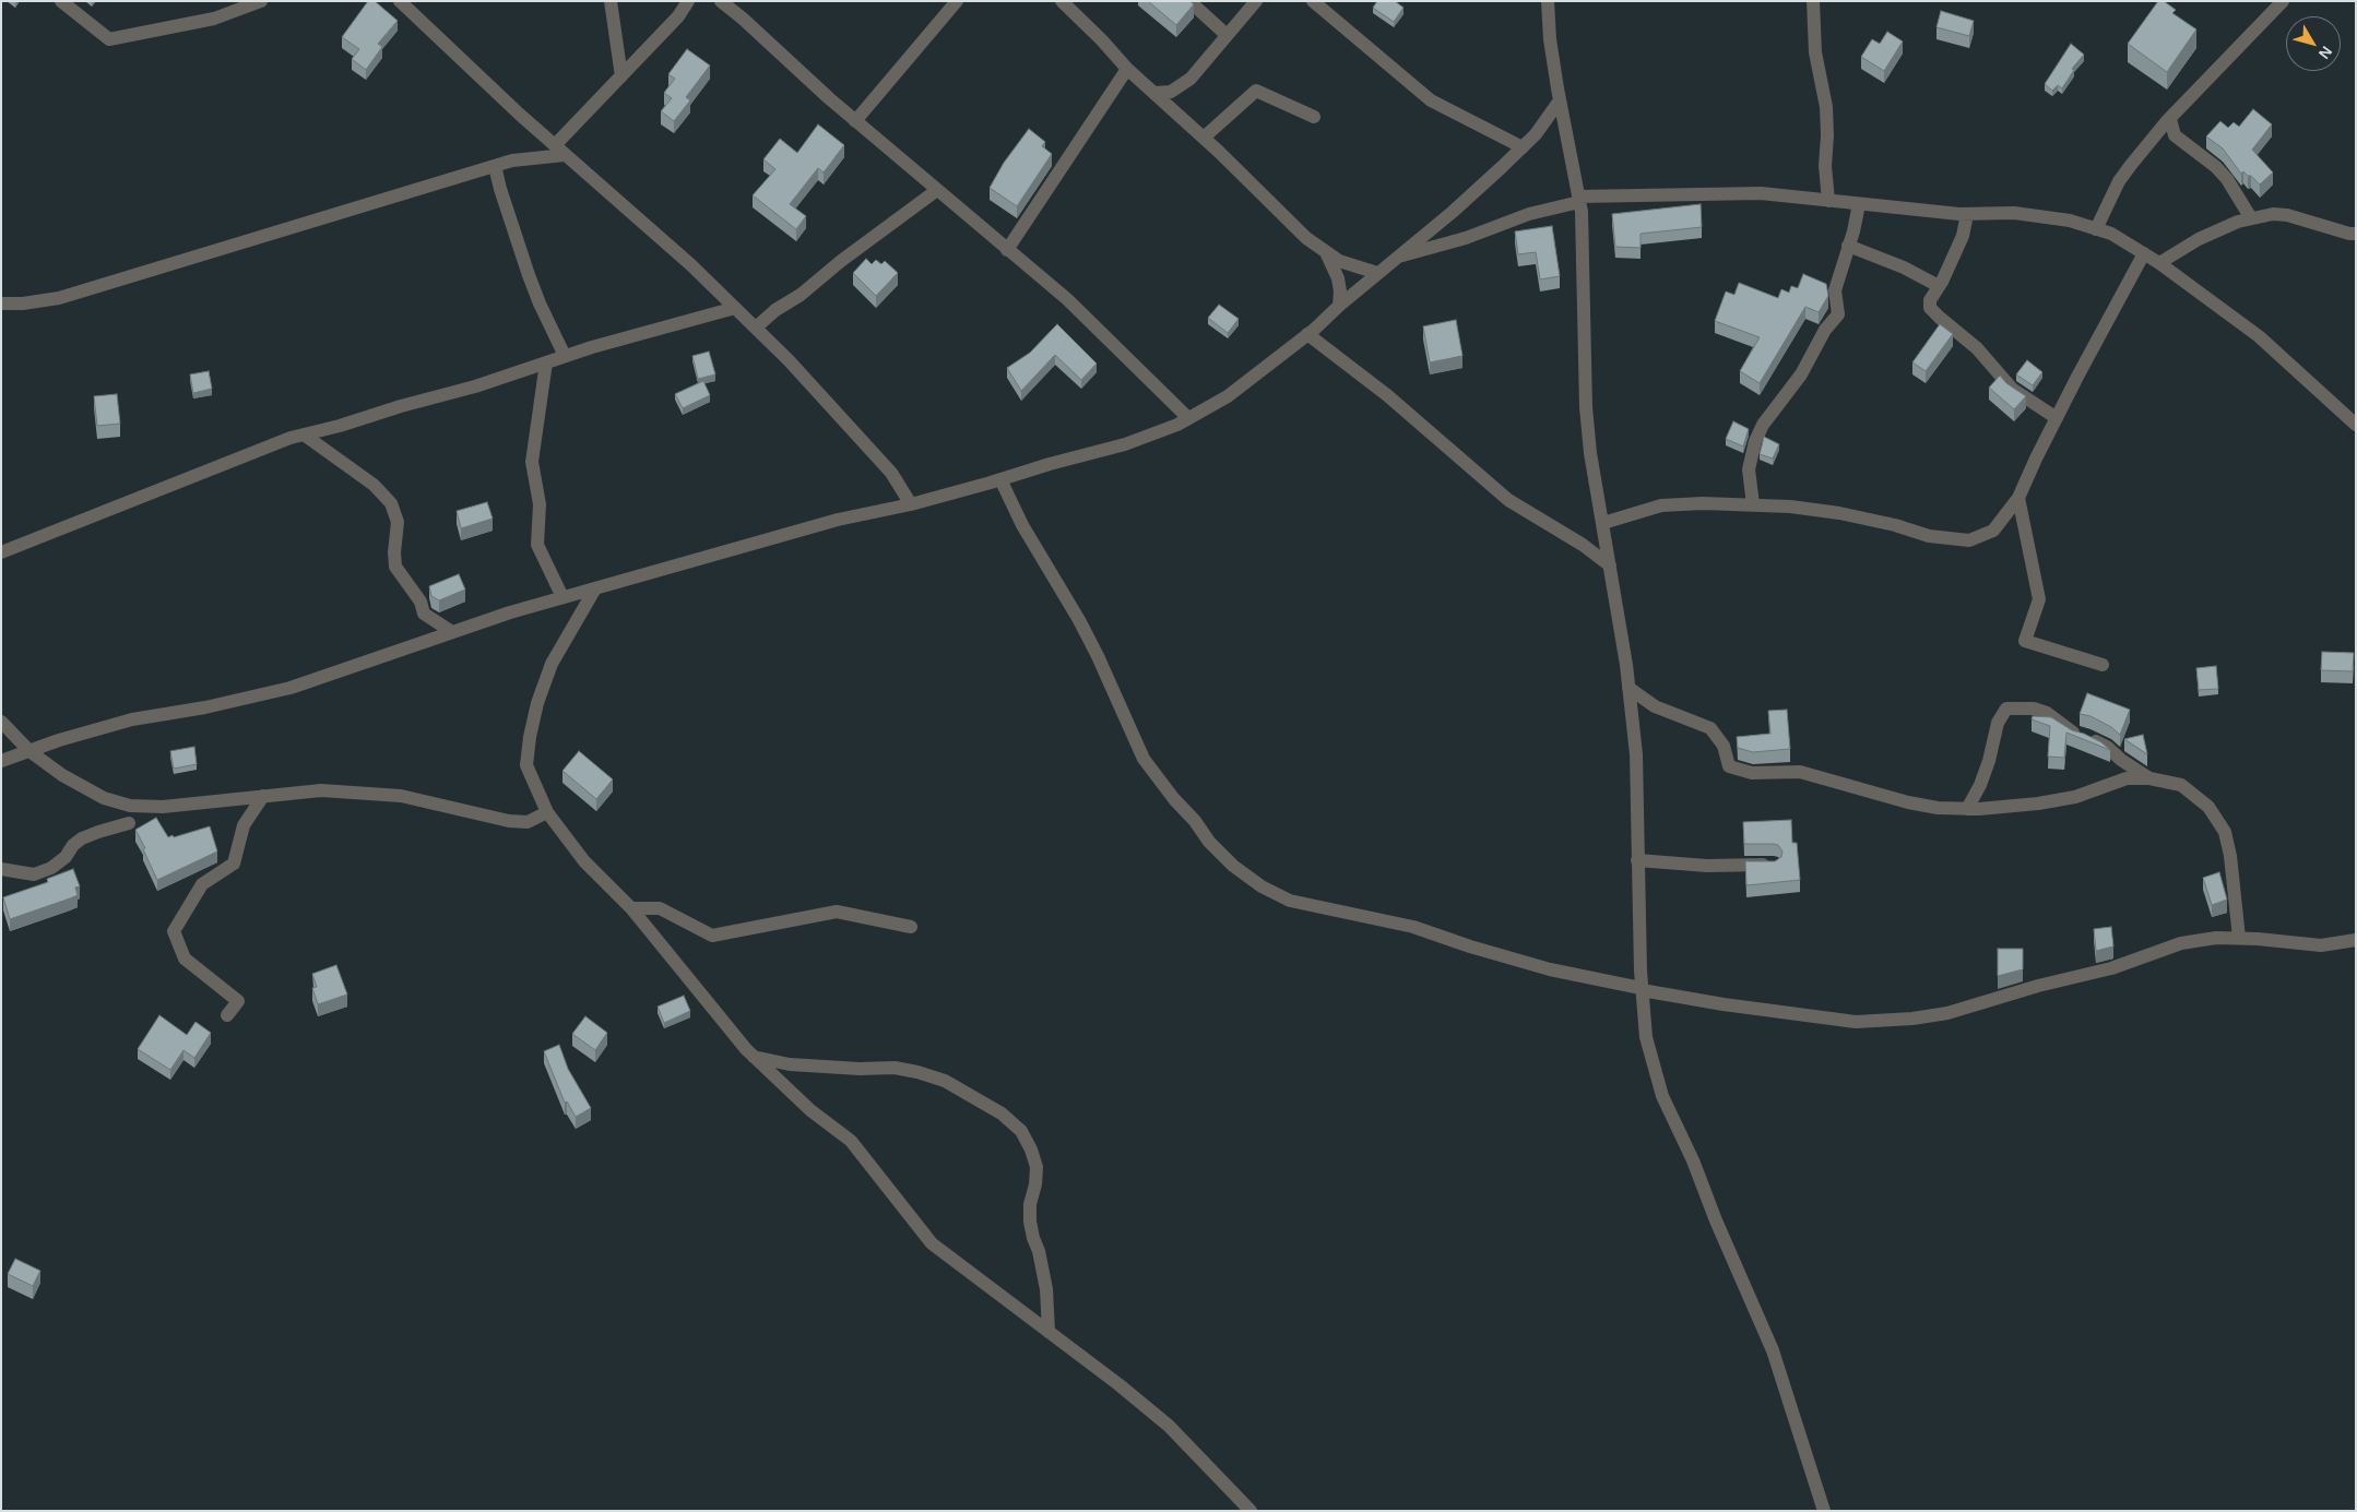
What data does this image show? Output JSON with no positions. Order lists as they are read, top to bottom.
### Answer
{
  "north": "bottom right"
}
